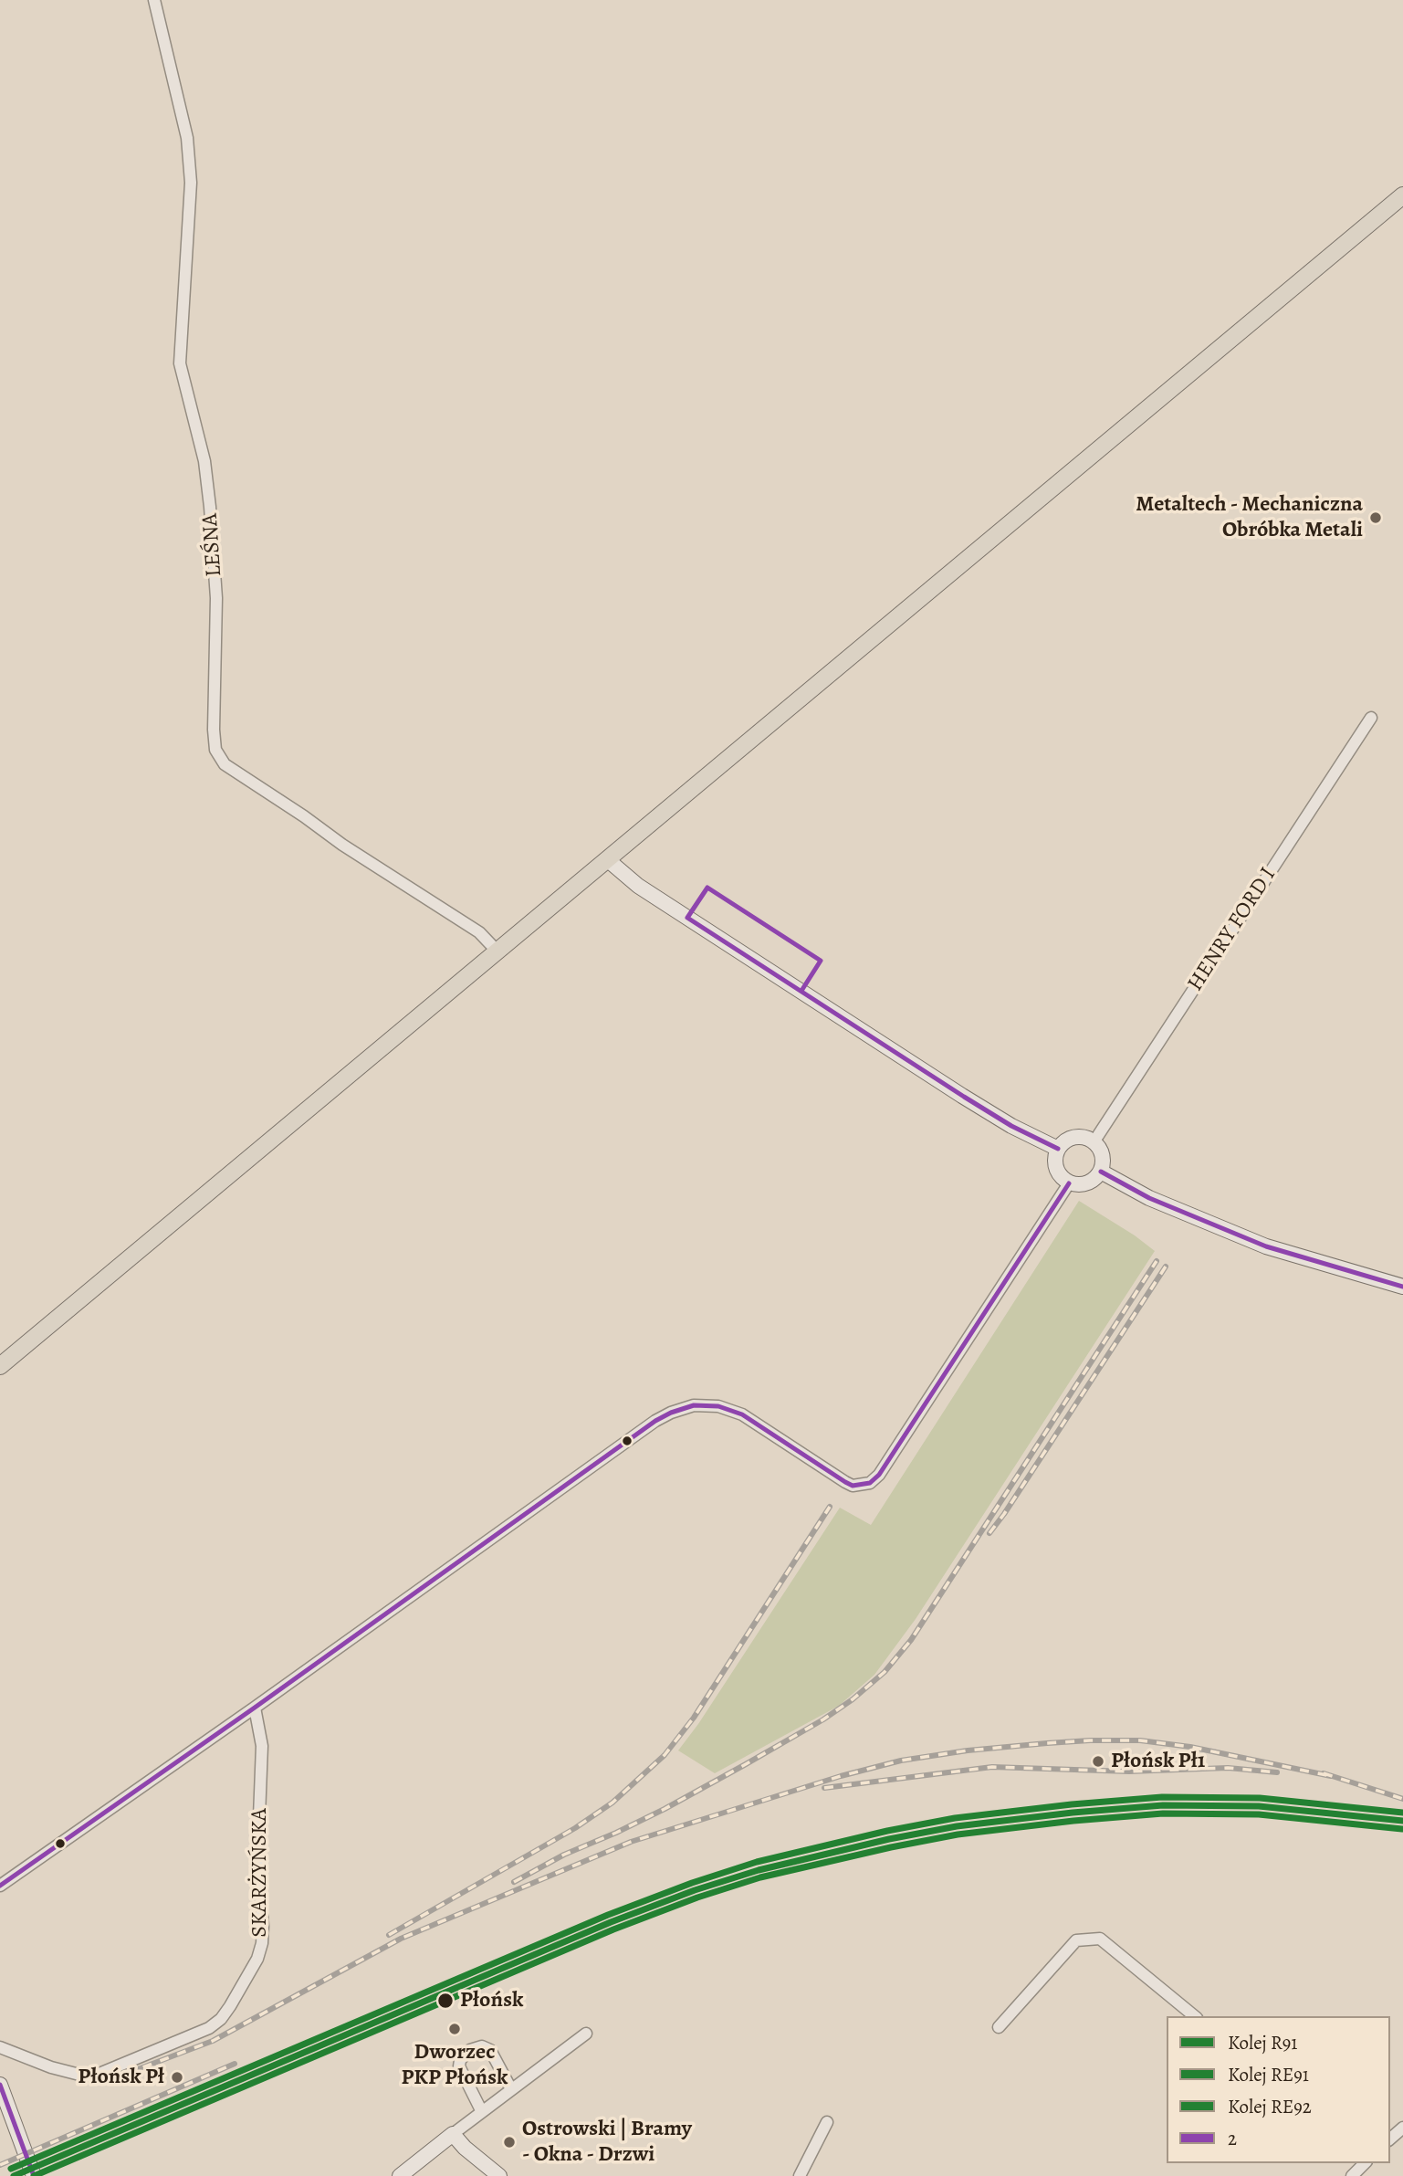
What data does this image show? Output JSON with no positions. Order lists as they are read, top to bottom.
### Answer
{
  "streets": {
    "street": ["LEŚNA", "HENRY FORD I", "SKARŻYŃSKA"]
  },
  "places": [
    "Metaltech - Mechaniczna Obróbka Metali",
    "Płońsk Pł1",
    "Płońsk",
    "Dworzec PKP Płońsk",
    "Płońsk Pł",
    "Ostrowski | Bramy - Okna - Drzwi"
  ],
  "lines": [
    "transit line 2",
    "rail line RE92",
    "rail line R91",
    "rail line RE91"
  ],
  "legend": [
    "Kolej R91",
    "Kolej RE91",
    "Kolej RE92",
    "2"
  ]
}
